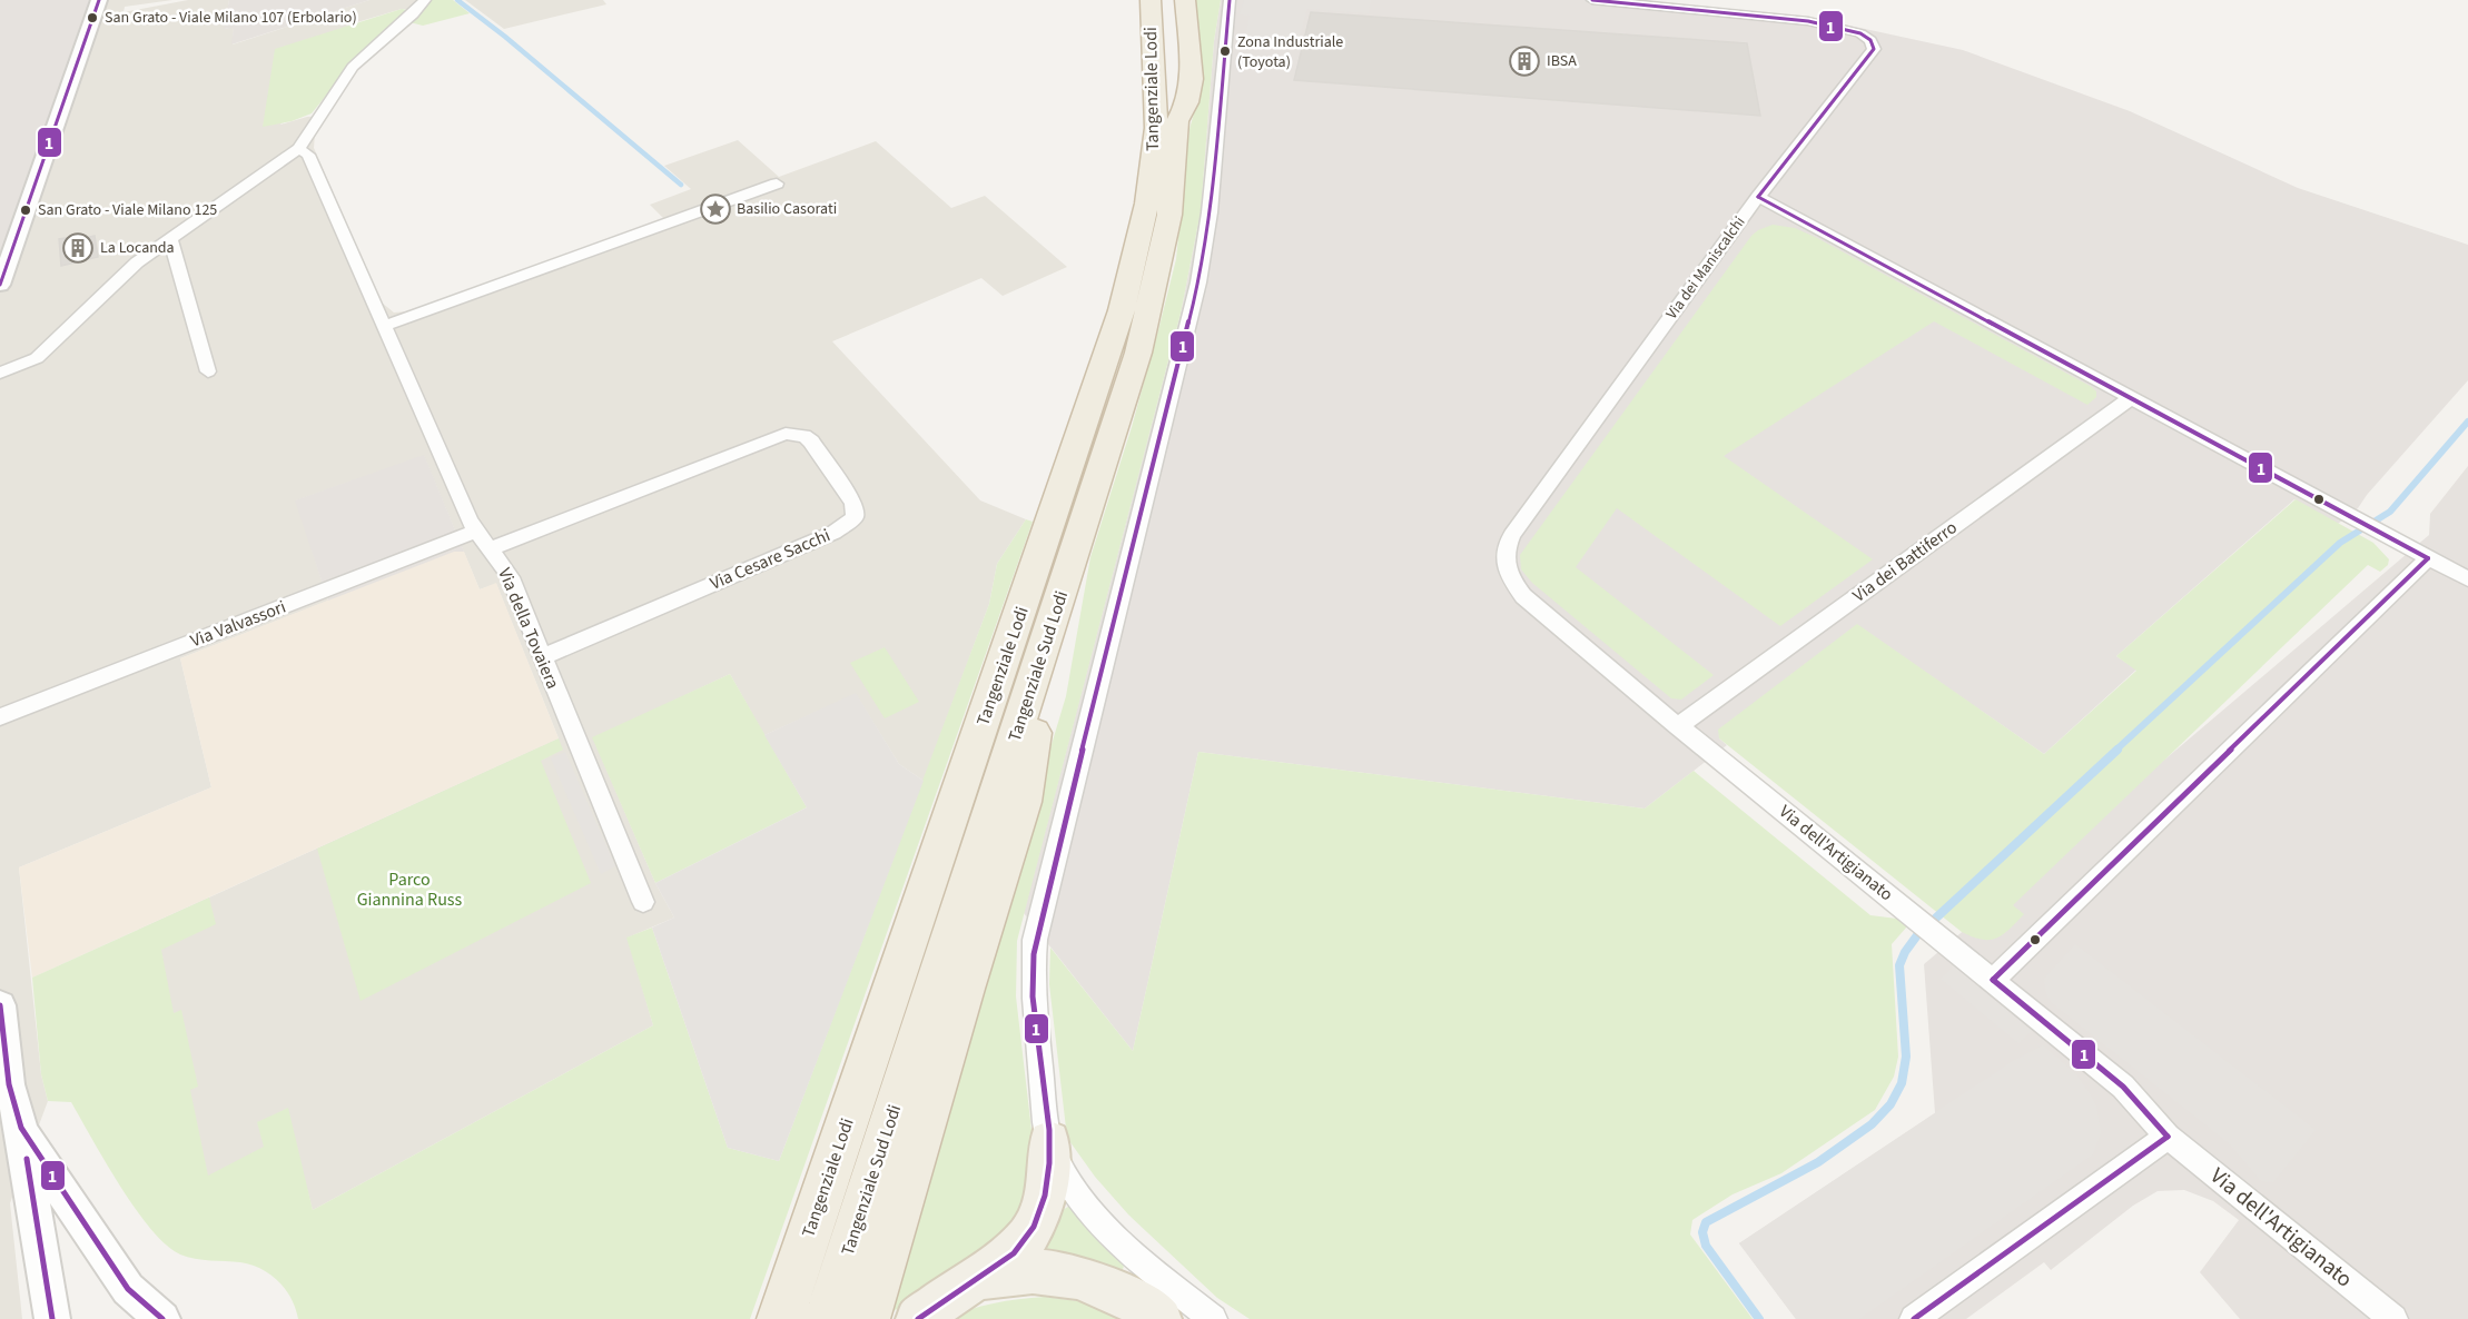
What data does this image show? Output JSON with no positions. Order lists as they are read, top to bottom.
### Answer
{
  "streets": {
    "highway": ["Tangenziale Lodi", "Tangenziale Sud Lodi"],
    "street": [
      "Via dei Maniscalchi",
      "Via Cesare Sacchi",
      "Via dei Battiferro",
      "Via Valvassori",
      "Via della Tovaiera",
      "Via dell'Artigianato"
    ]
  },
  "crossings": [
    ["Via dei Maniscalchi", "Via dell'Artigianato"],
    ["Via Cesare Sacchi", "Via della Tovaiera"],
    ["Via dei Battiferro", "Via dell'Artigianato"],
    ["Via Valvassori", "Via della Tovaiera"]
  ],
  "parks": ["Parco Giannina Russ"],
  "places": {
    "other": ["San Grato - Viale Milano 107 (Erbolario)", "Zona Industriale (Toyota)", "San Grato - Viale Milano 125"],
    "building": ["IBSA", "La Locanda"],
    "place": ["Basilio Casorati"]
  },
  "lines": ["transit line 1"]
}
